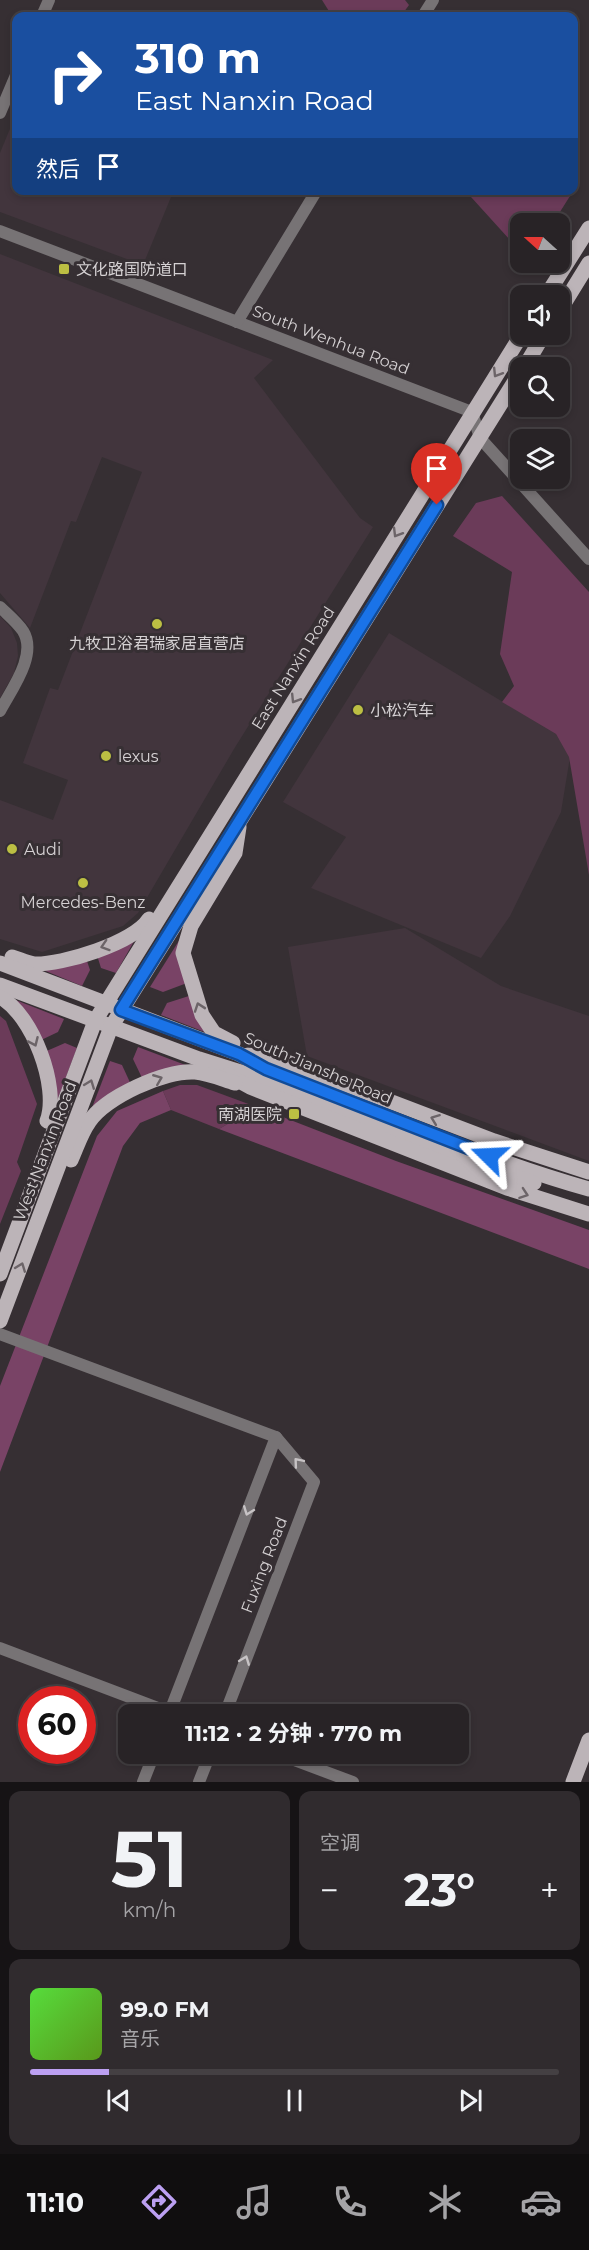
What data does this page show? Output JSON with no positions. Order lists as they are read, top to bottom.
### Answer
{
  "streets": {
    "main road": ["East Nanxin Road", "South Jianshe Road", "West Nanxin Road"],
    "street": ["South Wenhua Road", "Fuxing Road"]
  },
  "crossings": [
    ["South Wenhua Road", "East Nanxin Road"],
    ["East Nanxin Road", "South Jianshe Road"],
    ["East Nanxin Road", "West Nanxin Road"],
    ["South Jianshe Road", "West Nanxin Road"]
  ],
  "places": {
    "transit": ["文化路国防道口", "南湖医院"],
    "other": [
      "九牧卫浴君瑞家居直营店",
      "小松汽车",
      "lexus",
      "Audi",
      "Mercedes-Benz"
    ]
  },
  "north": "left",
  "page": {
    "turn": ["310 m", "East Nanxin Road"],
    "then": "然后",
    "limit": "60",
    "trip": "11:12 · 2 分钟 · 770 m",
    "tile": [
      ["51", "km/h"],
      "空调"
    ],
    "heat": ["−", "23°", "+"],
    "song": ["99.0 FM", "音乐"],
    "tabs": "11:10"
  }
}
